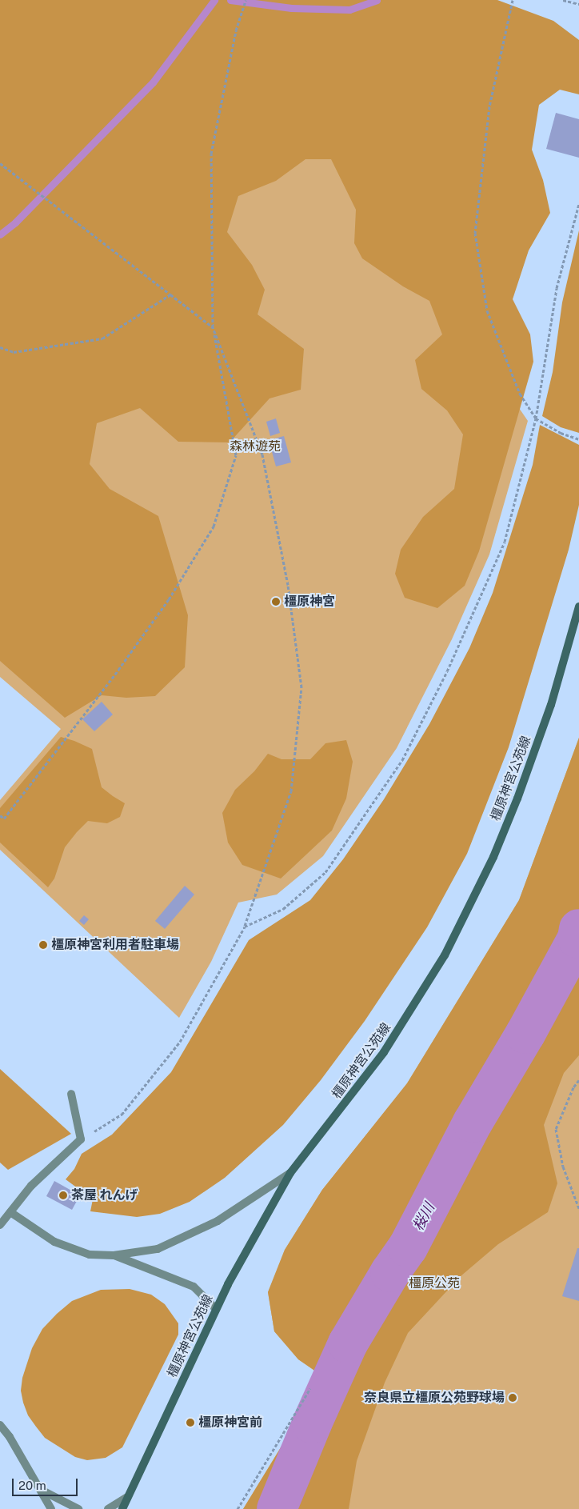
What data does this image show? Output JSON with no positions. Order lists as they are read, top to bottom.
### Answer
{
  "streets": {
    "main road": ["橿原神宮公苑線"]
  },
  "water": ["桜川"],
  "parks": ["森林遊苑", "橿原公苑"],
  "places": [
    "橿原神宮",
    "橿原神宮利用者駐車場",
    "茶屋 れんげ",
    "奈良県立橿原公苑野球場",
    "橿原神宮前"
  ],
  "scale_bar": "20 m"
}
